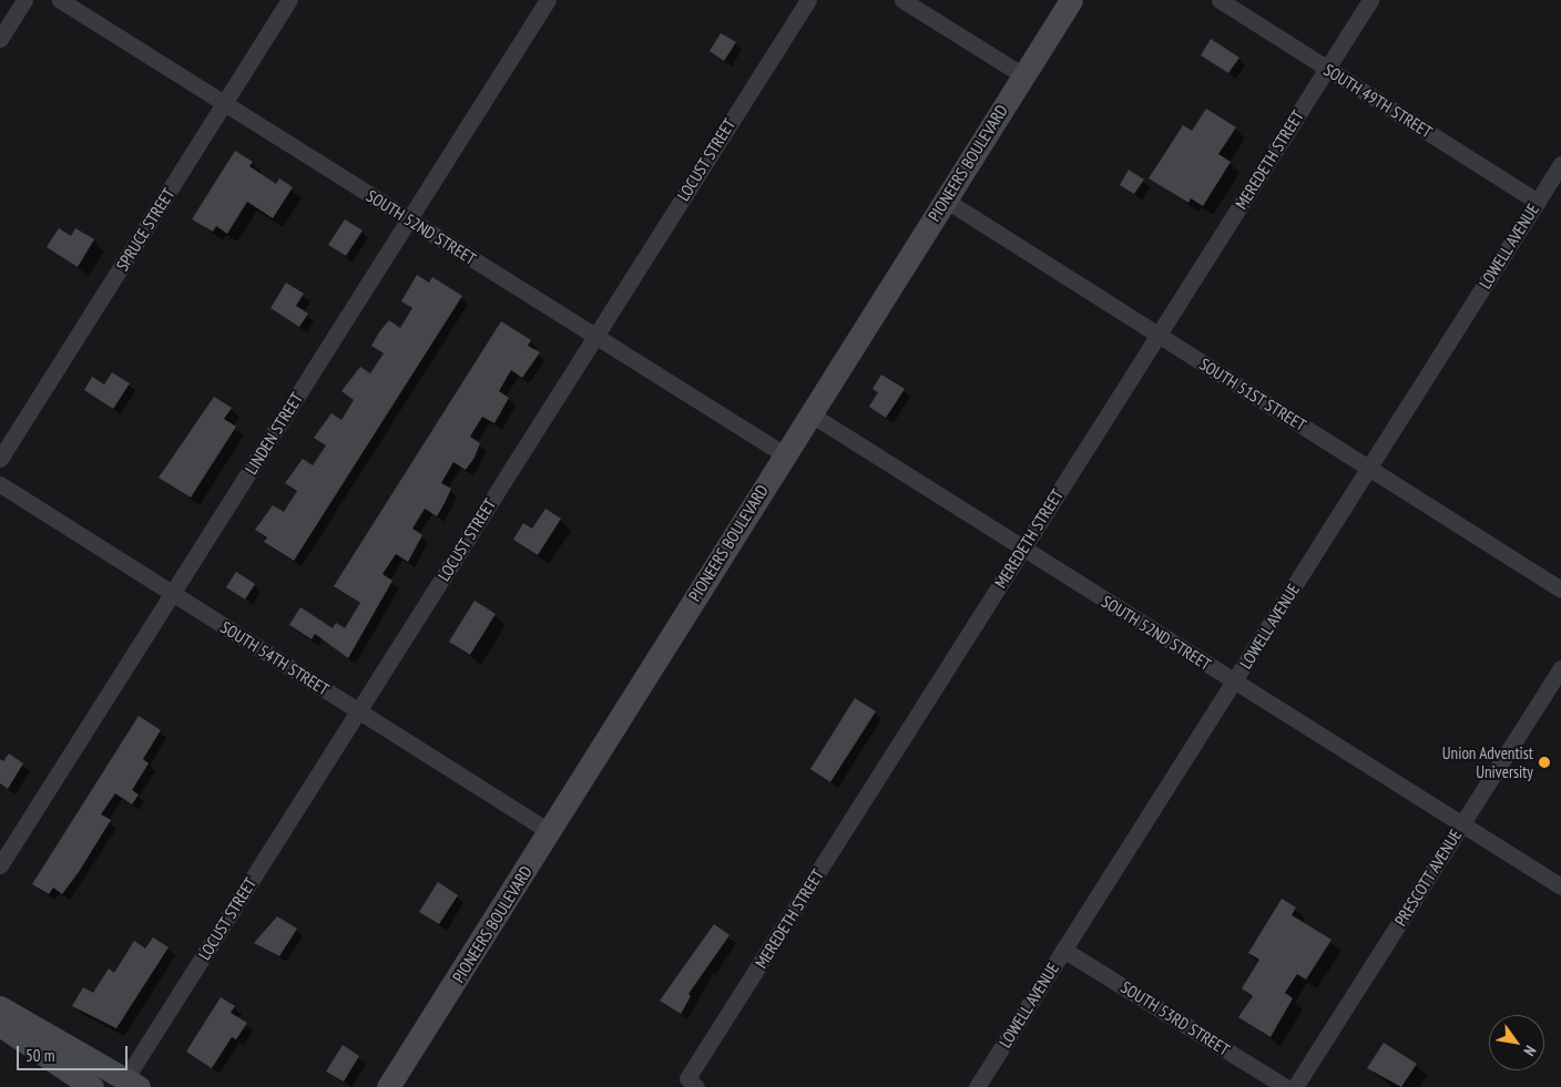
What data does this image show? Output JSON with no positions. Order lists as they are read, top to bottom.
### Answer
{
  "streets": {
    "main road": ["PIONEERS BOULEVARD"],
    "street": [
      "SOUTH 49TH STREET",
      "LOCUST STREET",
      "MEREDETH STREET",
      "SOUTH 52ND STREET",
      "SPRUCE STREET",
      "LOWELL AVENUE",
      "SOUTH 51ST STREET",
      "LINDEN STREET",
      "SOUTH 54TH STREET",
      "PRESCOTT AVENUE",
      "SOUTH 53RD STREET"
    ]
  },
  "crossings": [
    ["SOUTH 49TH STREET", "MEREDETH STREET"],
    ["SOUTH 49TH STREET", "LOWELL AVENUE"],
    ["LOCUST STREET", "SOUTH 52ND STREET"],
    ["LOCUST STREET", "SOUTH 54TH STREET"],
    ["MEREDETH STREET", "SOUTH 52ND STREET"],
    ["MEREDETH STREET", "SOUTH 51ST STREET"],
    ["PIONEERS BOULEVARD", "SOUTH 52ND STREET"],
    ["PIONEERS BOULEVARD", "SOUTH 51ST STREET"],
    ["PIONEERS BOULEVARD", "SOUTH 54TH STREET"],
    ["SOUTH 52ND STREET", "SPRUCE STREET"],
    ["SOUTH 52ND STREET", "LOWELL AVENUE"],
    ["SOUTH 52ND STREET", "LINDEN STREET"],
    ["SOUTH 52ND STREET", "PRESCOTT AVENUE"],
    ["LOWELL AVENUE", "SOUTH 51ST STREET"],
    ["LOWELL AVENUE", "SOUTH 53RD STREET"],
    ["LINDEN STREET", "SOUTH 54TH STREET"]
  ],
  "places": ["Union Adventist University"],
  "scale_bar": "50 m",
  "north": "bottom right"
}
